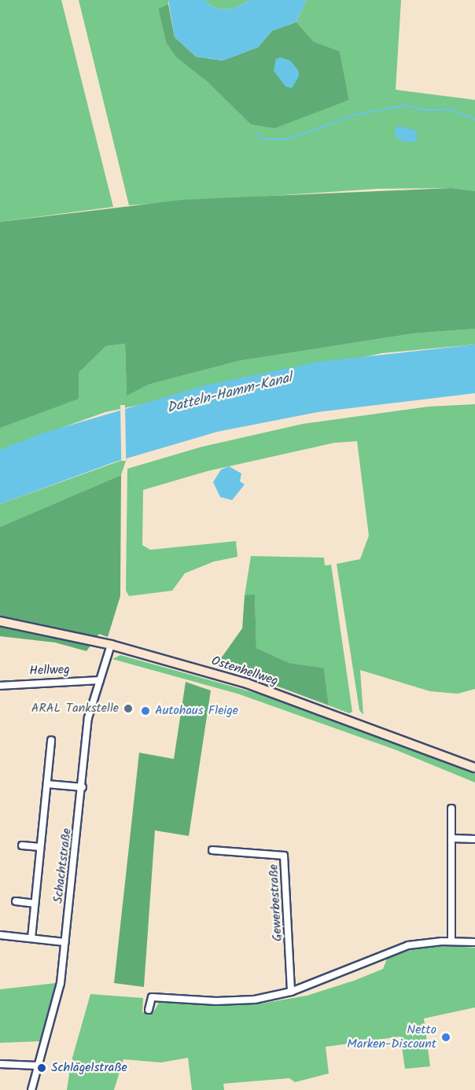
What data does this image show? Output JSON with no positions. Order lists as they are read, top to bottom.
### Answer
{
  "streets": {
    "main road": ["Ostenhellweg"],
    "street": ["Hellweg", "Schachtstraße", "Gewerbestraße"]
  },
  "crossings": [
    ["Hellweg", "Schachtstraße"],
    ["Ostenhellweg", "Schachtstraße"]
  ],
  "water": ["Datteln-Hamm-Kanal"],
  "places": [
    "ARAL Tankstelle",
    "Autohaus Fleige",
    "Netto Marken-Discount",
    "Schlägelstraße"
  ]
}
